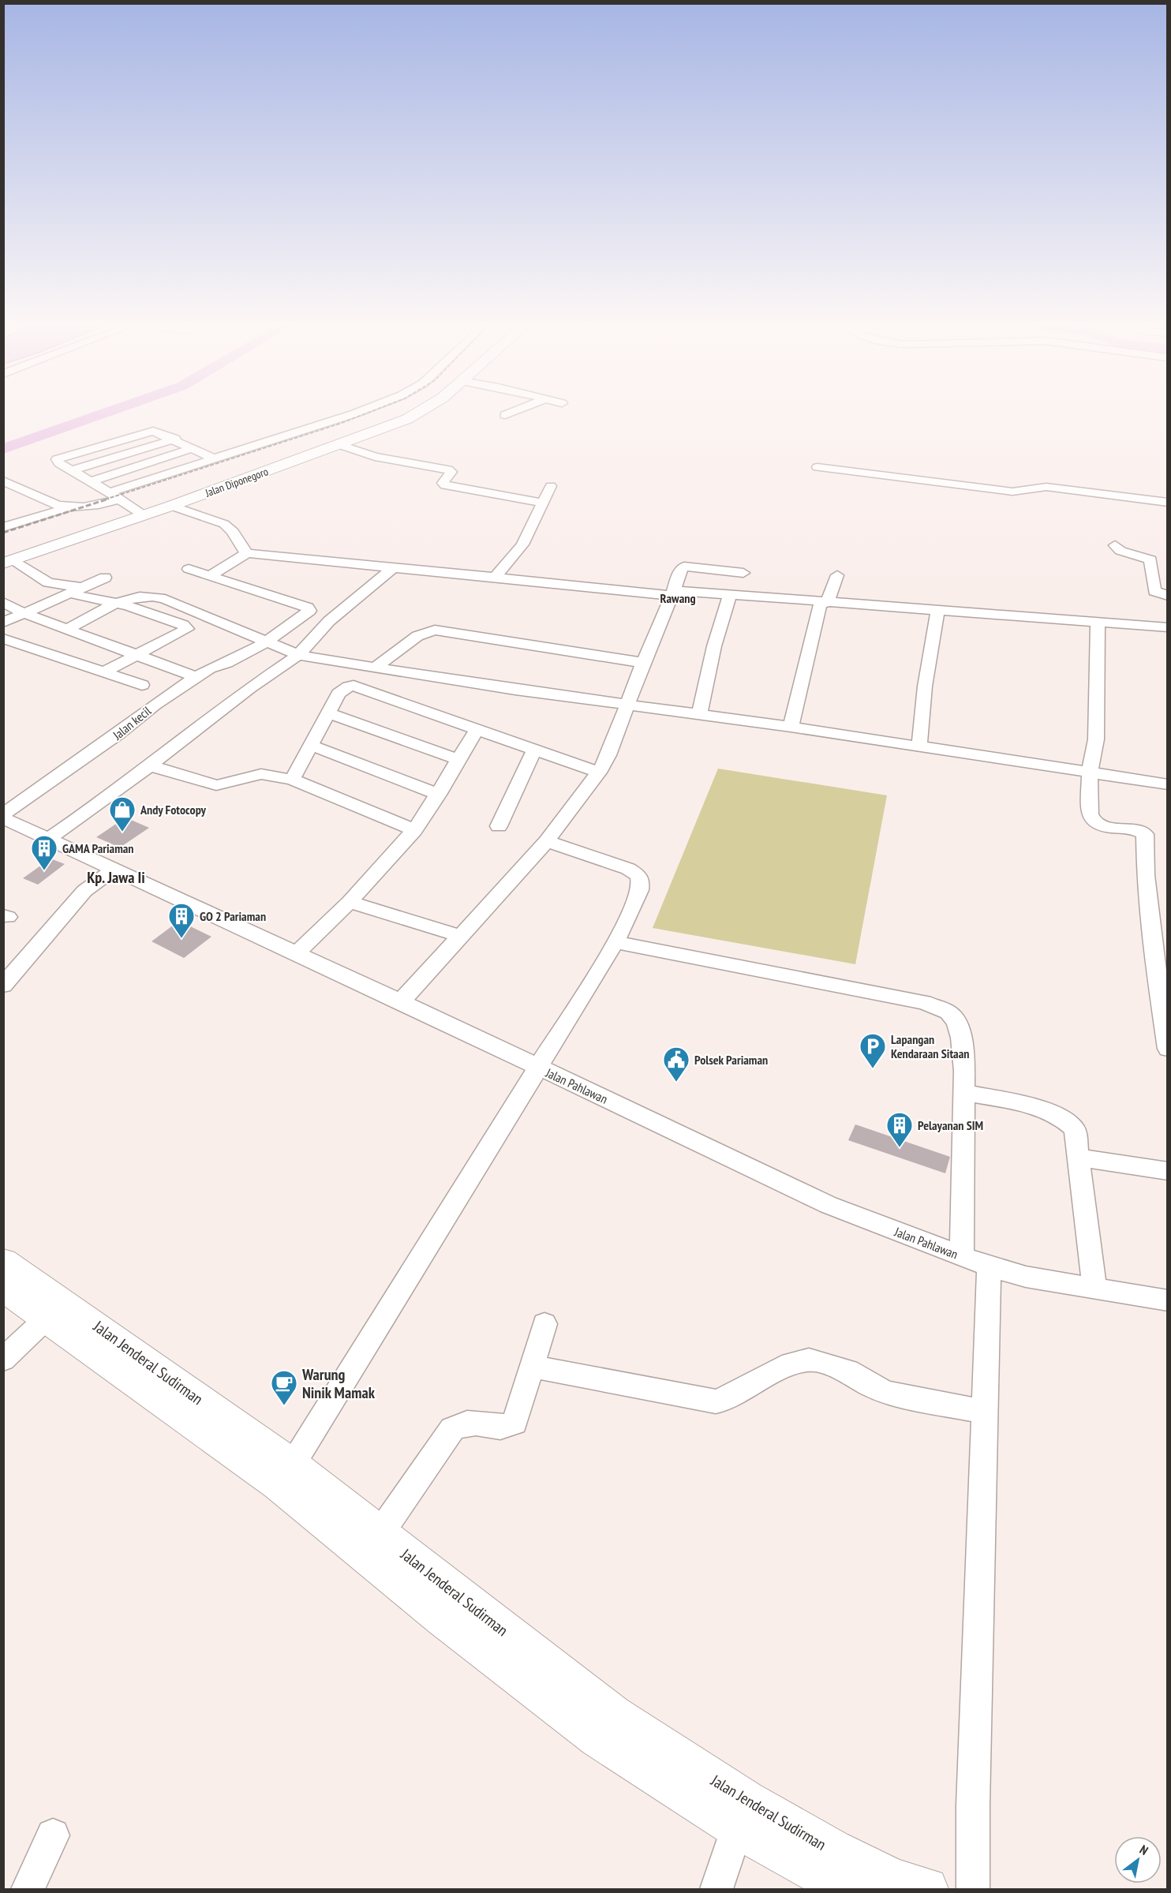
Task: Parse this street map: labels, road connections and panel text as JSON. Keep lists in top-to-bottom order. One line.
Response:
{"streets":{"main road":["Jalan Diponegoro","Jalan Jenderal Sudirman"],"street":["Jalan kecil","Jalan Pahlawan"]},"districts":["Rawang","Kp. Jawa Ii"],"places":{"shop":["Andy Fotocopy"],"building":["GAMA Pariaman","GO 2 Pariaman","Pelayanan SIM"],"parking":["Lapangan Kendaraan Sitaan"],"public building":["Polsek Pariaman"],"cafe":["Warung Ninik Mamak"]},"north":"top right"}
